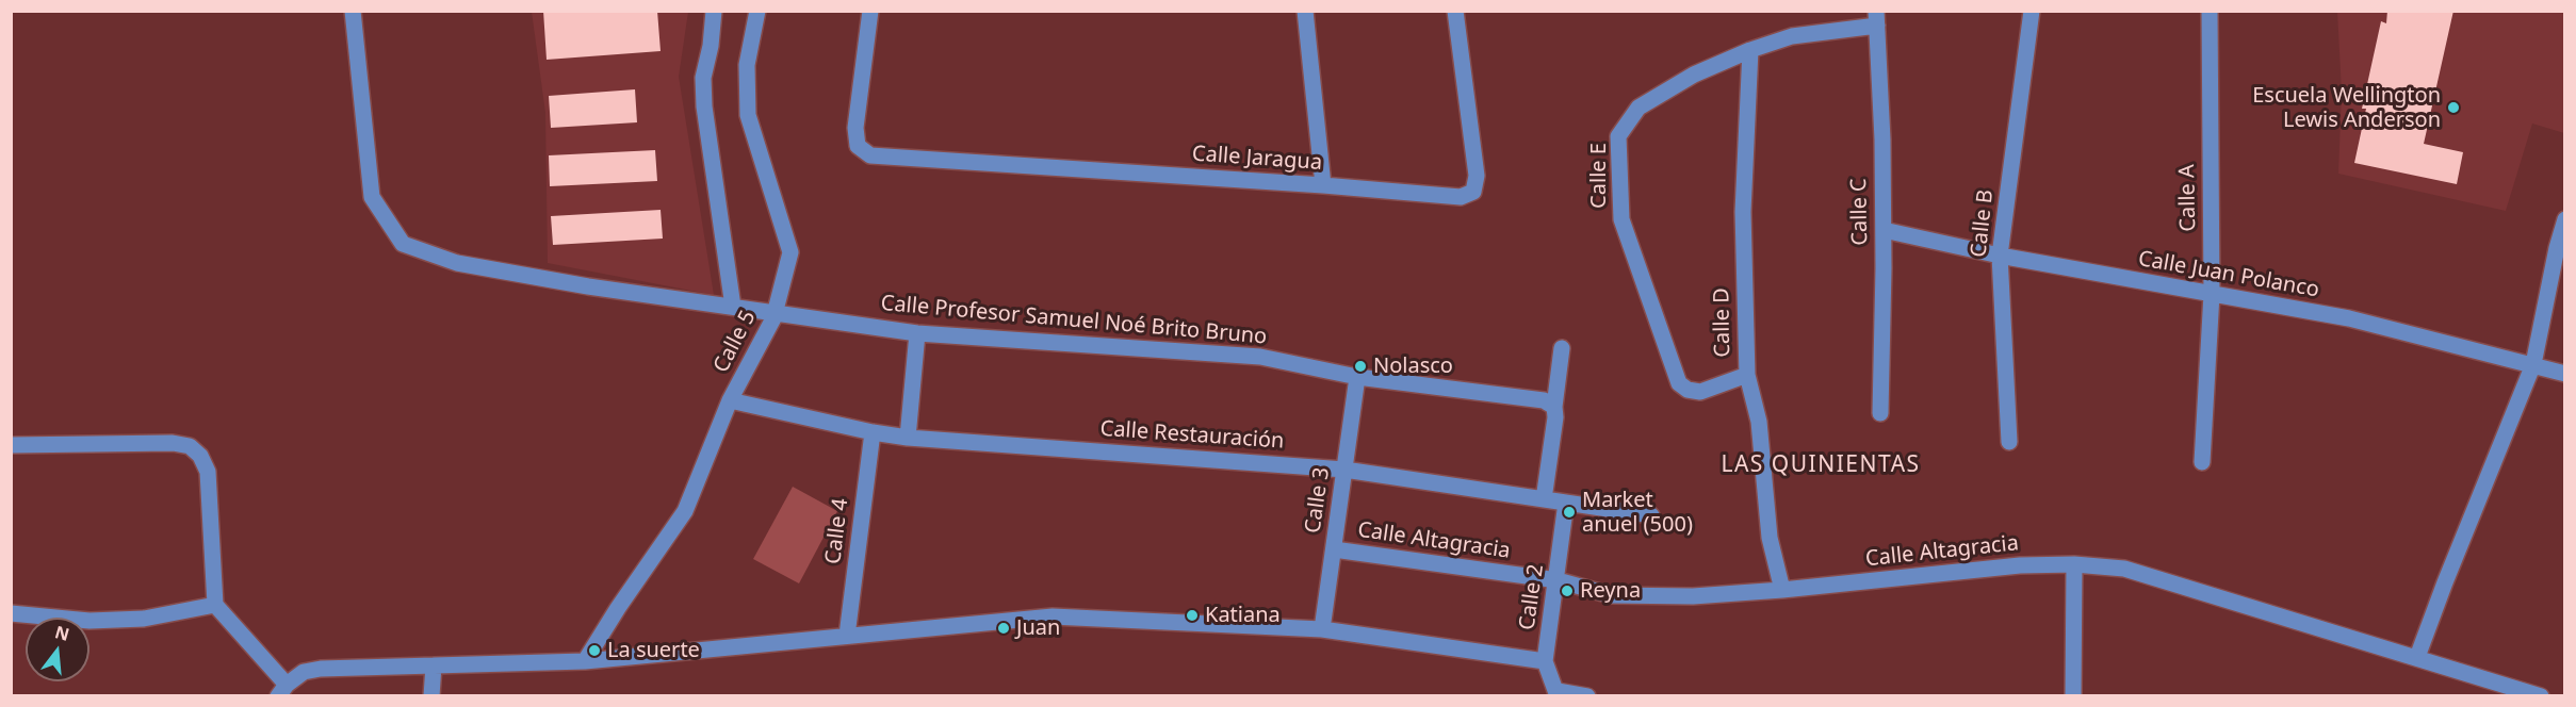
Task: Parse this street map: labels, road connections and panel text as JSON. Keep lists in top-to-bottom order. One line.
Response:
{"streets":{"street":["Calle Jaragua","Calle E","Calle A","Calle C","Calle B","Calle Juan Polanco","Calle Profesor Samuel Noé Brito Bruno","Calle D","Calle 5","Calle Restauración","Calle 3","Calle 4","Calle Altagracia","Calle 2"]},"crossings":[["Calle E","Calle C"],["Calle E","Calle D"],["Calle A","Calle Juan Polanco"],["Calle C","Calle Juan Polanco"],["Calle B","Calle Juan Polanco"],["Calle Profesor Samuel Noé Brito Bruno","Calle 5"],["Calle Profesor Samuel Noé Brito Bruno","Calle 3"],["Calle D","Calle Altagracia"],["Calle 5","Calle Restauración"],["Calle Restauración","Calle 3"],["Calle Restauración","Calle 4"],["Calle Restauración","Calle 2"],["Calle 3","Calle Altagracia"],["Calle Altagracia","Calle 2"]],"districts":["LAS QUINIENTAS"],"places":["Escuela Wellington Lewis Anderson","Nolasco","Market anuel (500)","Reyna","Katiana","Juan","La suerte"],"north":"top"}
